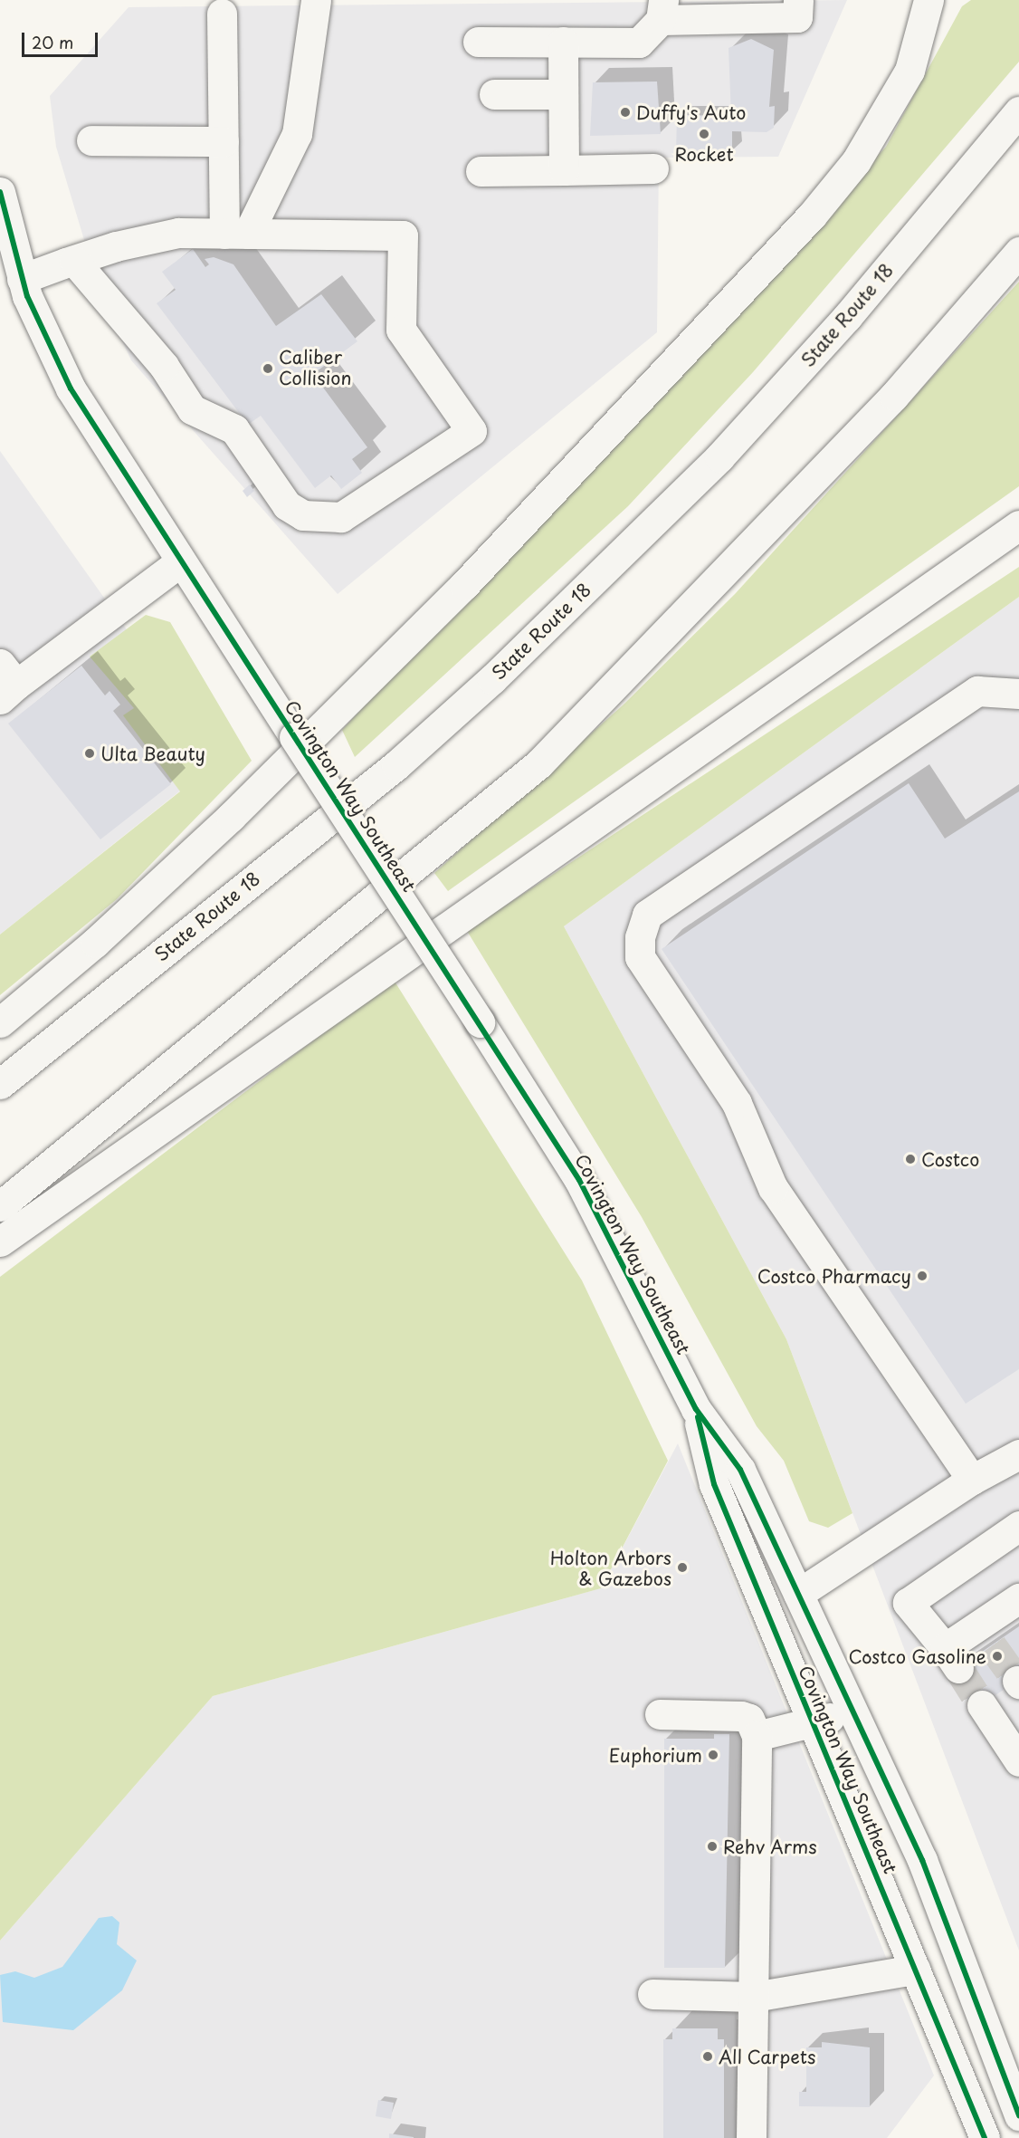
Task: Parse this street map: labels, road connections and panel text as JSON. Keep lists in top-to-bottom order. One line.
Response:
{"streets":{"main road":["State Route 18","Covington Way Southeast"]},"places":["Duffy's Auto","Rocket","Caliber Collision","Ulta Beauty","Costco","Costco Pharmacy","Holton Arbors & Gazebos","Costco Gasoline","Euphorium","Rehv Arms","All Carpets"],"scale_bar":"20 m"}
